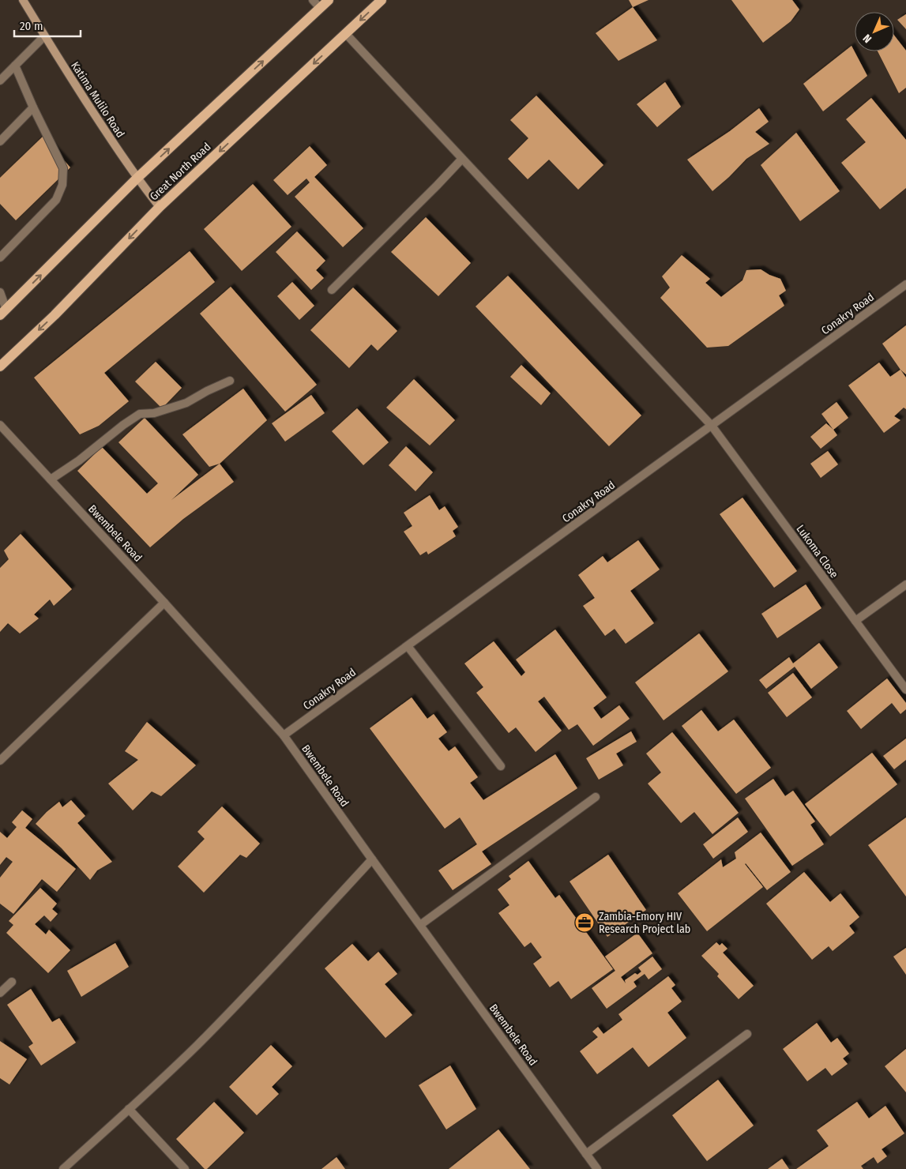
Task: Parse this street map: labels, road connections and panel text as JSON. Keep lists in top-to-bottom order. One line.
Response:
{"streets":{"main road":["Katima Mulilo Road","Great North Road"],"street":["Conakry Road","Bwembele Road","Lukoma Close"]},"crossings":[["Katima Mulilo Road","Great North Road"],["Great North Road","Lukoma Close"],["Conakry Road","Bwembele Road"],["Conakry Road","Lukoma Close"]],"places":{"office":["Zambia-Emory HIV Research Project lab"]},"scale_bar":"20 m","north":"bottom left"}
